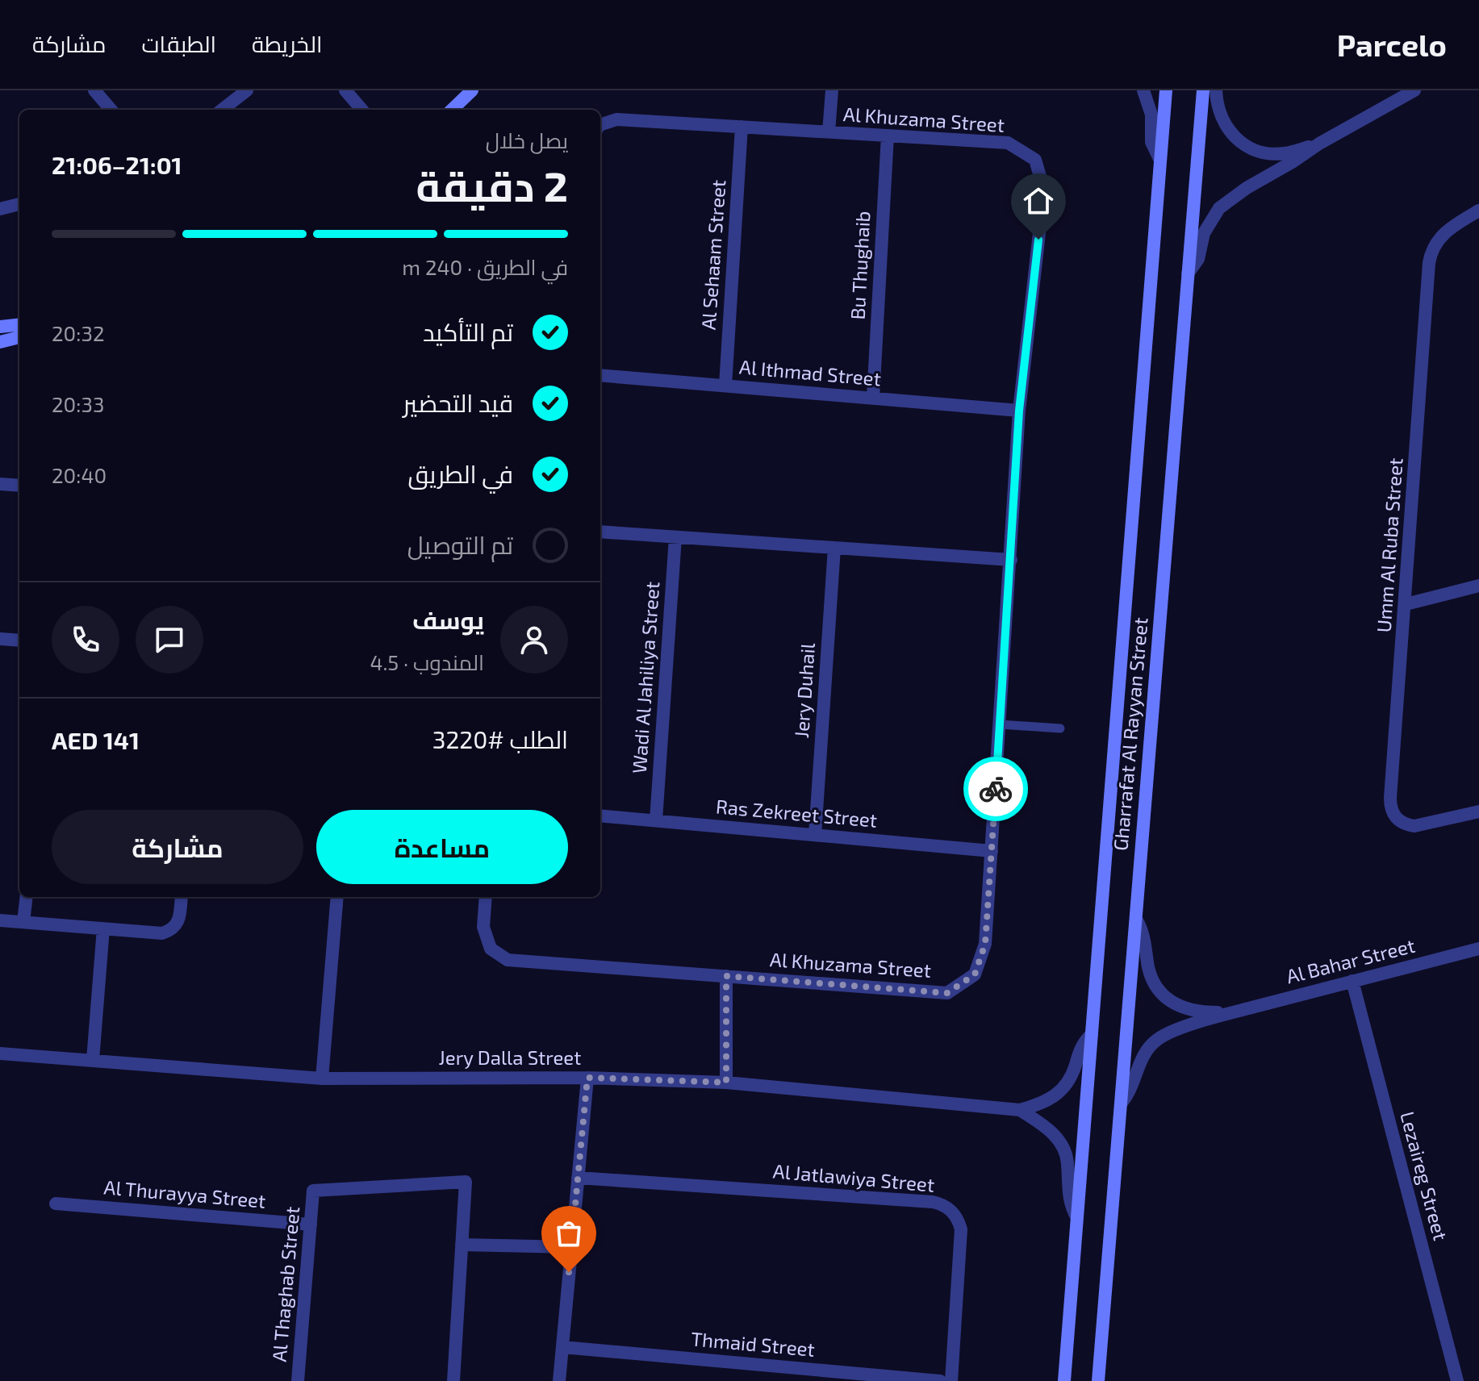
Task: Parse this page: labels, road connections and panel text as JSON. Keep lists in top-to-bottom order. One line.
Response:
{"streets":{"main road":["Gharrafat Al Rayyan Street"],"street":["Al Khuzama Street","Al Sehaam Street","Bu Thughaib","Al Ithmad Street","Umm Al Ruba Street","Wadi Al Jahiliya Street","Jery Duhail","Ras Zekreet Street","Al Bahar Street","Jery Dalla Street","Lezaireg Street","Al Jatlawiya Street","Al Thurayya Street","Al Thaghab Street","Thmaid Street"]},"crossings":[["Al Khuzama Street","Al Sehaam Street"],["Al Khuzama Street","Bu Thughaib"],["Al Khuzama Street","Al Ithmad Street"],["Al Khuzama Street","Ras Zekreet Street"],["Al Sehaam Street","Al Ithmad Street"],["Bu Thughaib","Al Ithmad Street"],["Wadi Al Jahiliya Street","Ras Zekreet Street"],["Jery Duhail","Ras Zekreet Street"],["Gharrafat Al Rayyan Street","Al Bahar Street"],["Gharrafat Al Rayyan Street","Jery Dalla Street"],["Al Bahar Street","Lezaireg Street"],["Al Thurayya Street","Al Thaghab Street"]],"page":{"header":"Parcelo","nav":["الخريطة","الطبقات","مشاركة"],"heading":["2 دقيقة","يصل خلال","21:01–21:06"],"panel":["يوسف","المندوب · 4.5","الطلب #3220","AED 141"],"bar":"في الطريق · 240 m","list":[["تم التأكيد","20:32"],["قيد التحضير","20:33"],["في الطريق","20:40"],"تم التوصيل"],"buttons":["مساعدة","مشاركة"]}}
